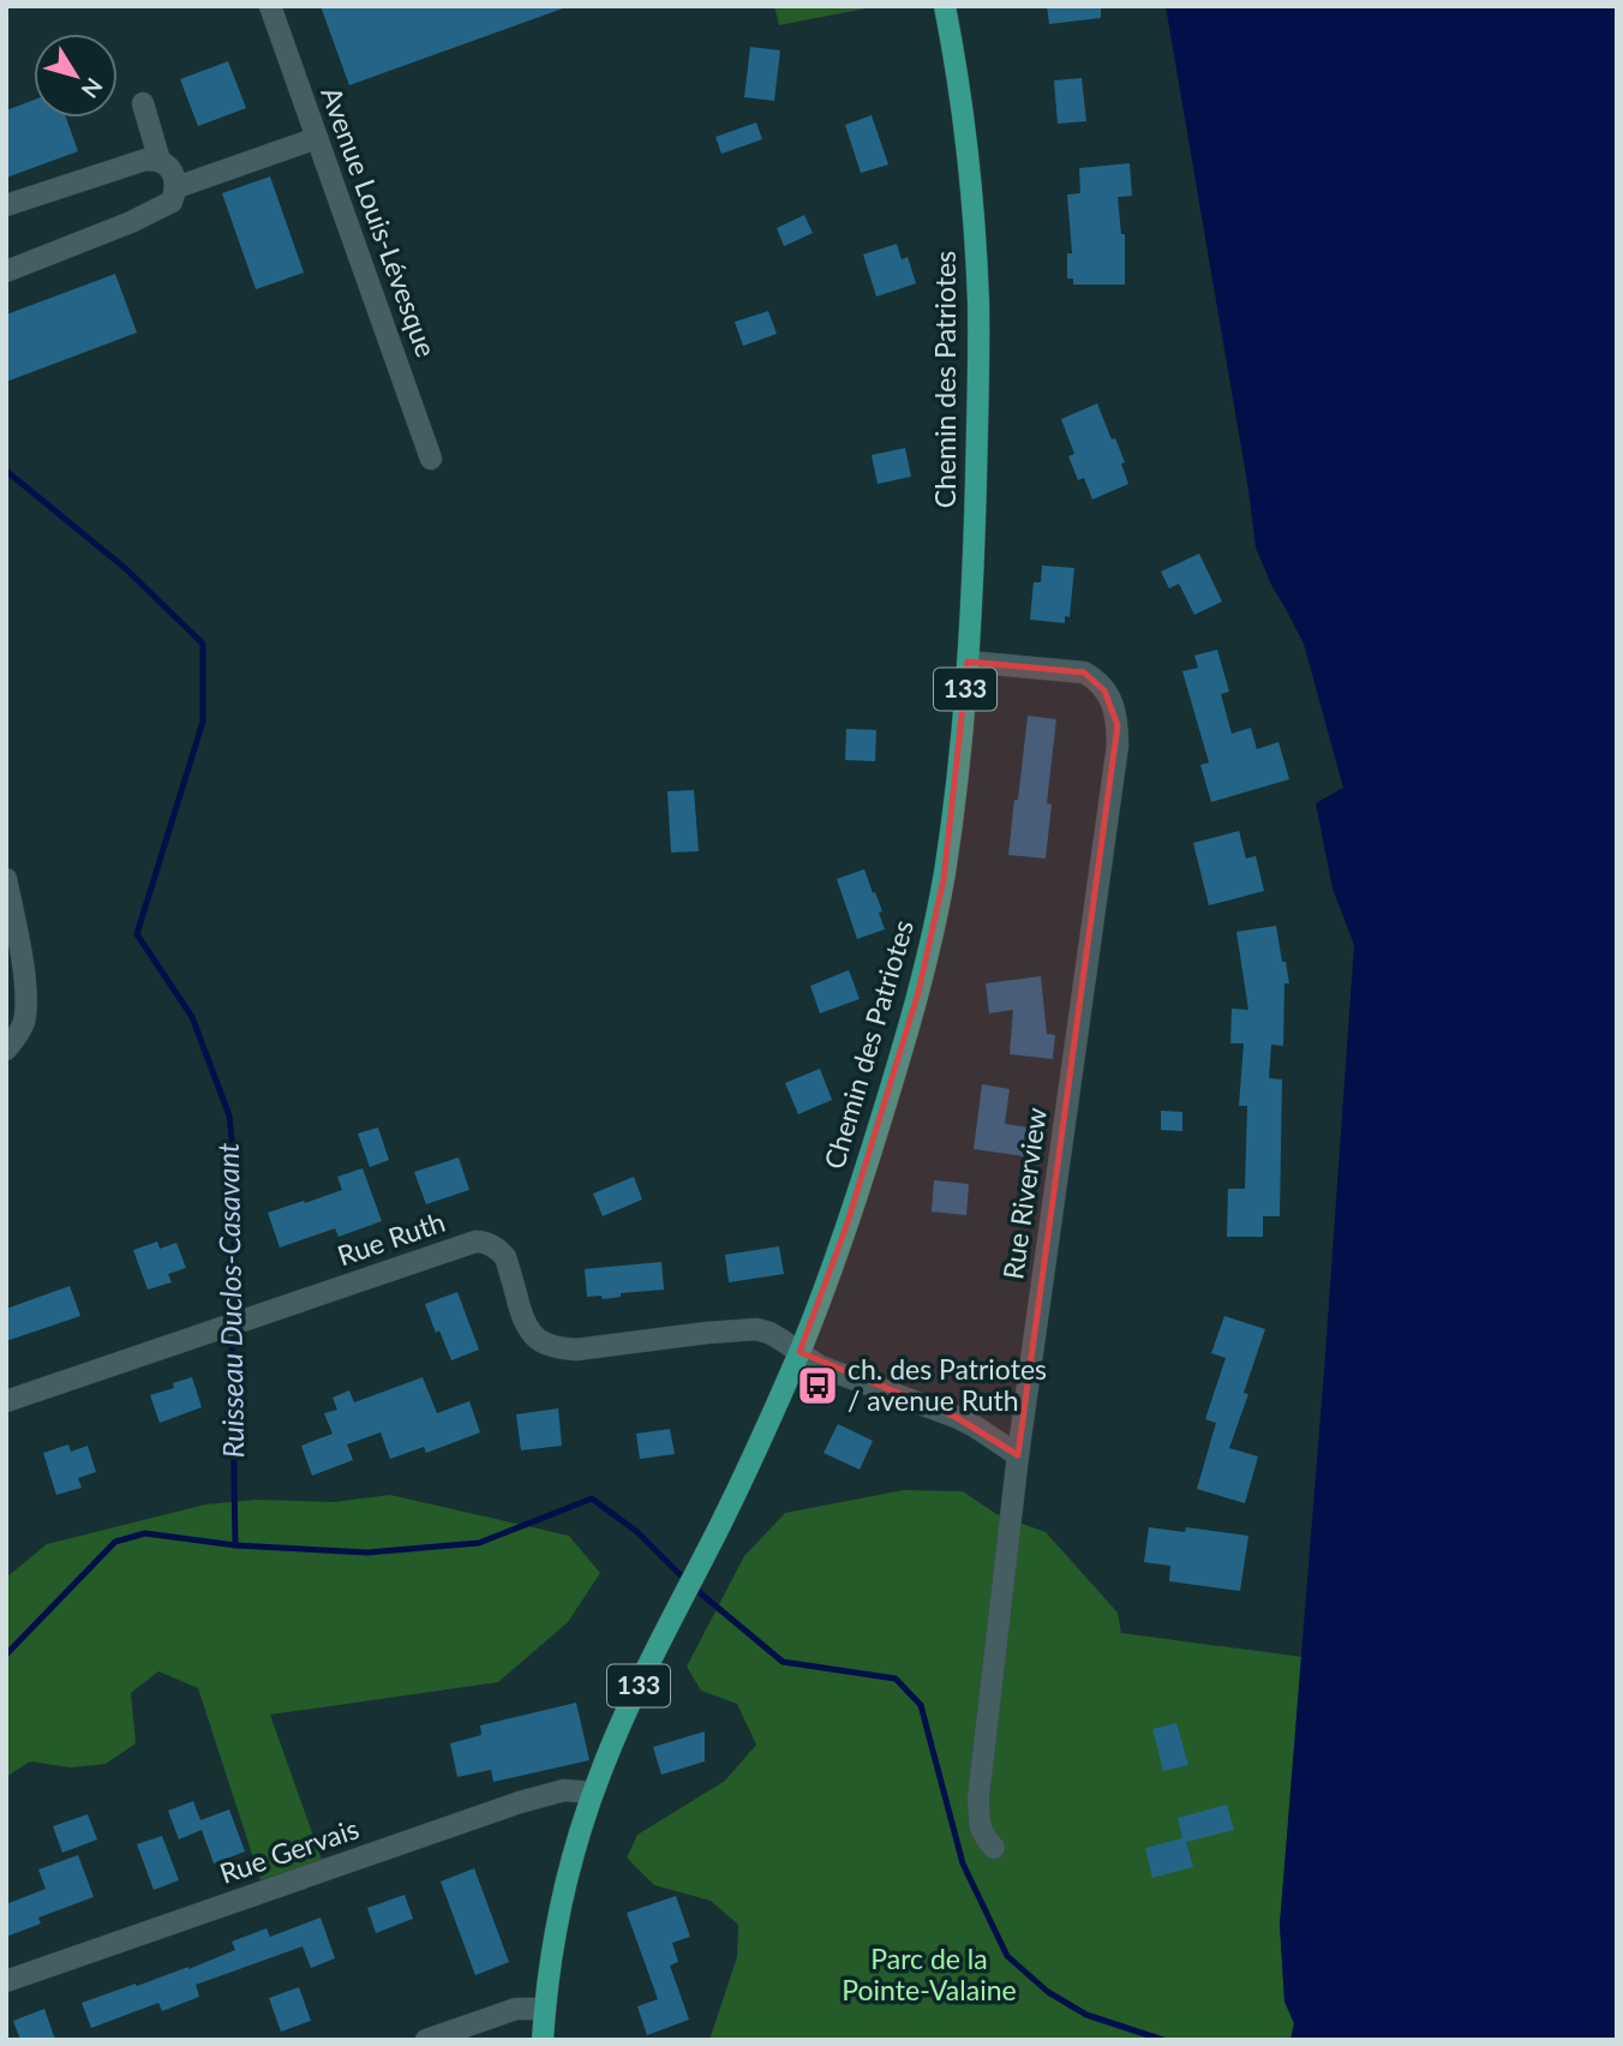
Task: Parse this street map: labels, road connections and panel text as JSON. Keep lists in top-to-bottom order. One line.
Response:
{"streets":{"main road":["Chemin des Patriotes","133"],"street":["Avenue Louis-Lévesque","Rue Riverview","Rue Ruth","Rue Gervais"]},"crossings":[["Chemin des Patriotes","Rue Riverview"],["Chemin des Patriotes","Rue Ruth"],["Chemin des Patriotes","Rue Gervais"],["Rue Riverview","Rue Ruth"]],"water":["Ruisseau Duclos-Casavant"],"parks":["Parc de la Pointe-Valaine"],"places":{"bus stop":["ch. des Patriotes / avenue Ruth"]},"north":"bottom right"}
